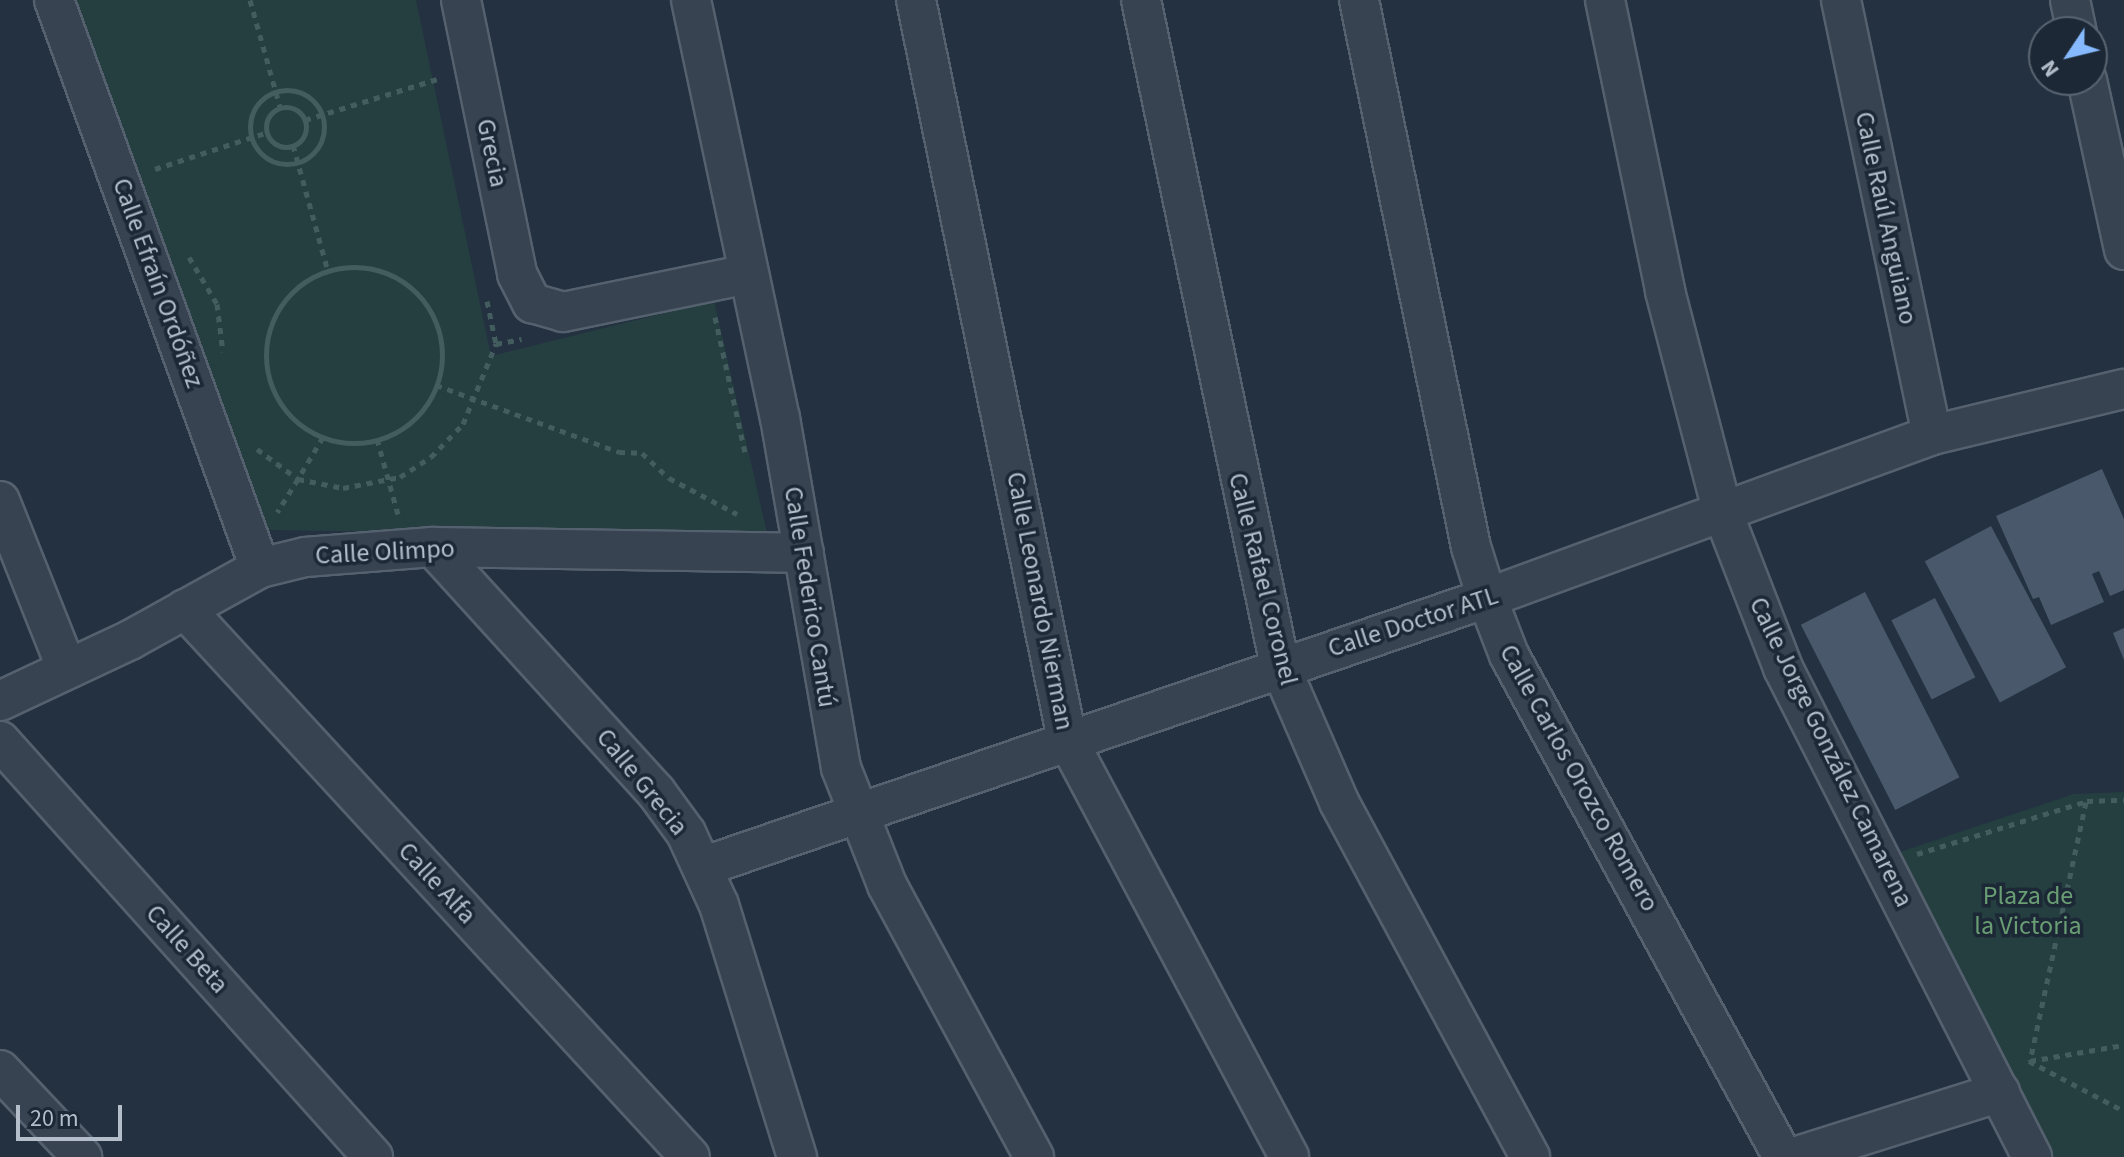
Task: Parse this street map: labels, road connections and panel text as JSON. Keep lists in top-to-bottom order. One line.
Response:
{"streets":{"street":["Grecia","Calle Raúl Anguiano","Calle Efraín Ordóñez","Calle Olimpo","Calle Rafael Coronel","Calle Federico Cantú","Calle Leonardo Nierman","Calle Doctor ATL","Calle Jorge González Camarena","Calle Carlos Orozco Romero","Calle Grecia","Calle Alfa","Calle Beta"]},"crossings":[["Grecia","Calle Federico Cantú"],["Calle Raúl Anguiano","Calle Doctor ATL"],["Calle Efraín Ordóñez","Calle Olimpo"],["Calle Olimpo","Calle Federico Cantú"],["Calle Olimpo","Calle Grecia"],["Calle Olimpo","Calle Alfa"],["Calle Rafael Coronel","Calle Doctor ATL"],["Calle Federico Cantú","Calle Doctor ATL"],["Calle Leonardo Nierman","Calle Doctor ATL"],["Calle Doctor ATL","Calle Jorge González Camarena"],["Calle Doctor ATL","Calle Carlos Orozco Romero"],["Calle Doctor ATL","Calle Grecia"]],"parks":["Plaza de la Victoria"],"scale_bar":"20 m","north":"bottom left"}
